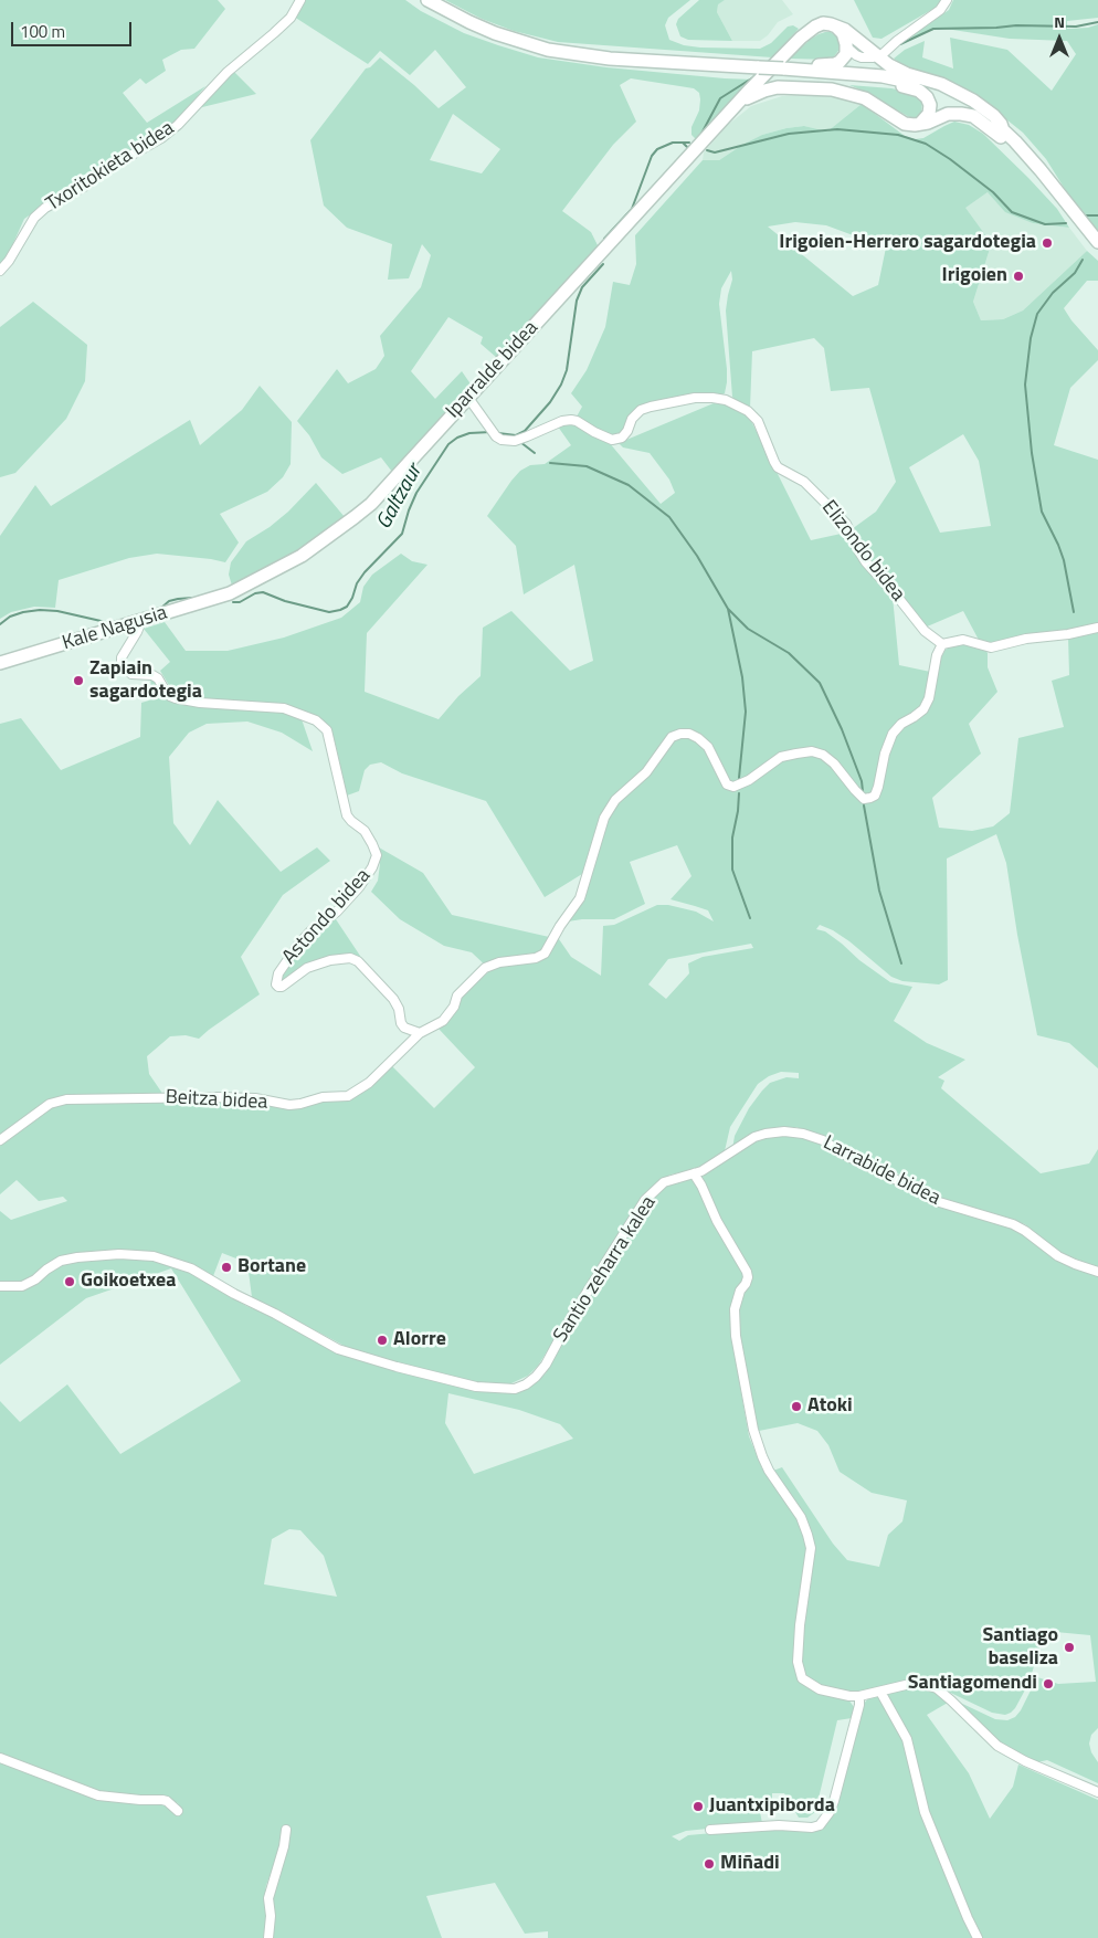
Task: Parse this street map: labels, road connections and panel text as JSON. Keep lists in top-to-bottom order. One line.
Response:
{"streets":{"street":["Txoritokieta bidea","Iparralde bidea","Elizondo bidea","Kale Nagusia","Astondo bidea","Beitza bidea","Larrabide bidea","Santio zeharra kalea"]},"crossings":[["Iparralde bidea","Elizondo bidea"],["Iparralde bidea","Kale Nagusia"],["Kale Nagusia","Astondo bidea"],["Astondo bidea","Beitza bidea"],["Larrabide bidea","Santio zeharra kalea"]],"water":["Galtzaur"],"places":["Irigoien-Herrero sagardotegia","Irigoien","Zapiain sagardotegia","Bortane","Goikoetxea","Alorre","Atoki","Santiago baseliza","Santiagomendi","Juantxipiborda","Miñadi"],"scale_bar":"100 m","north":"top"}
